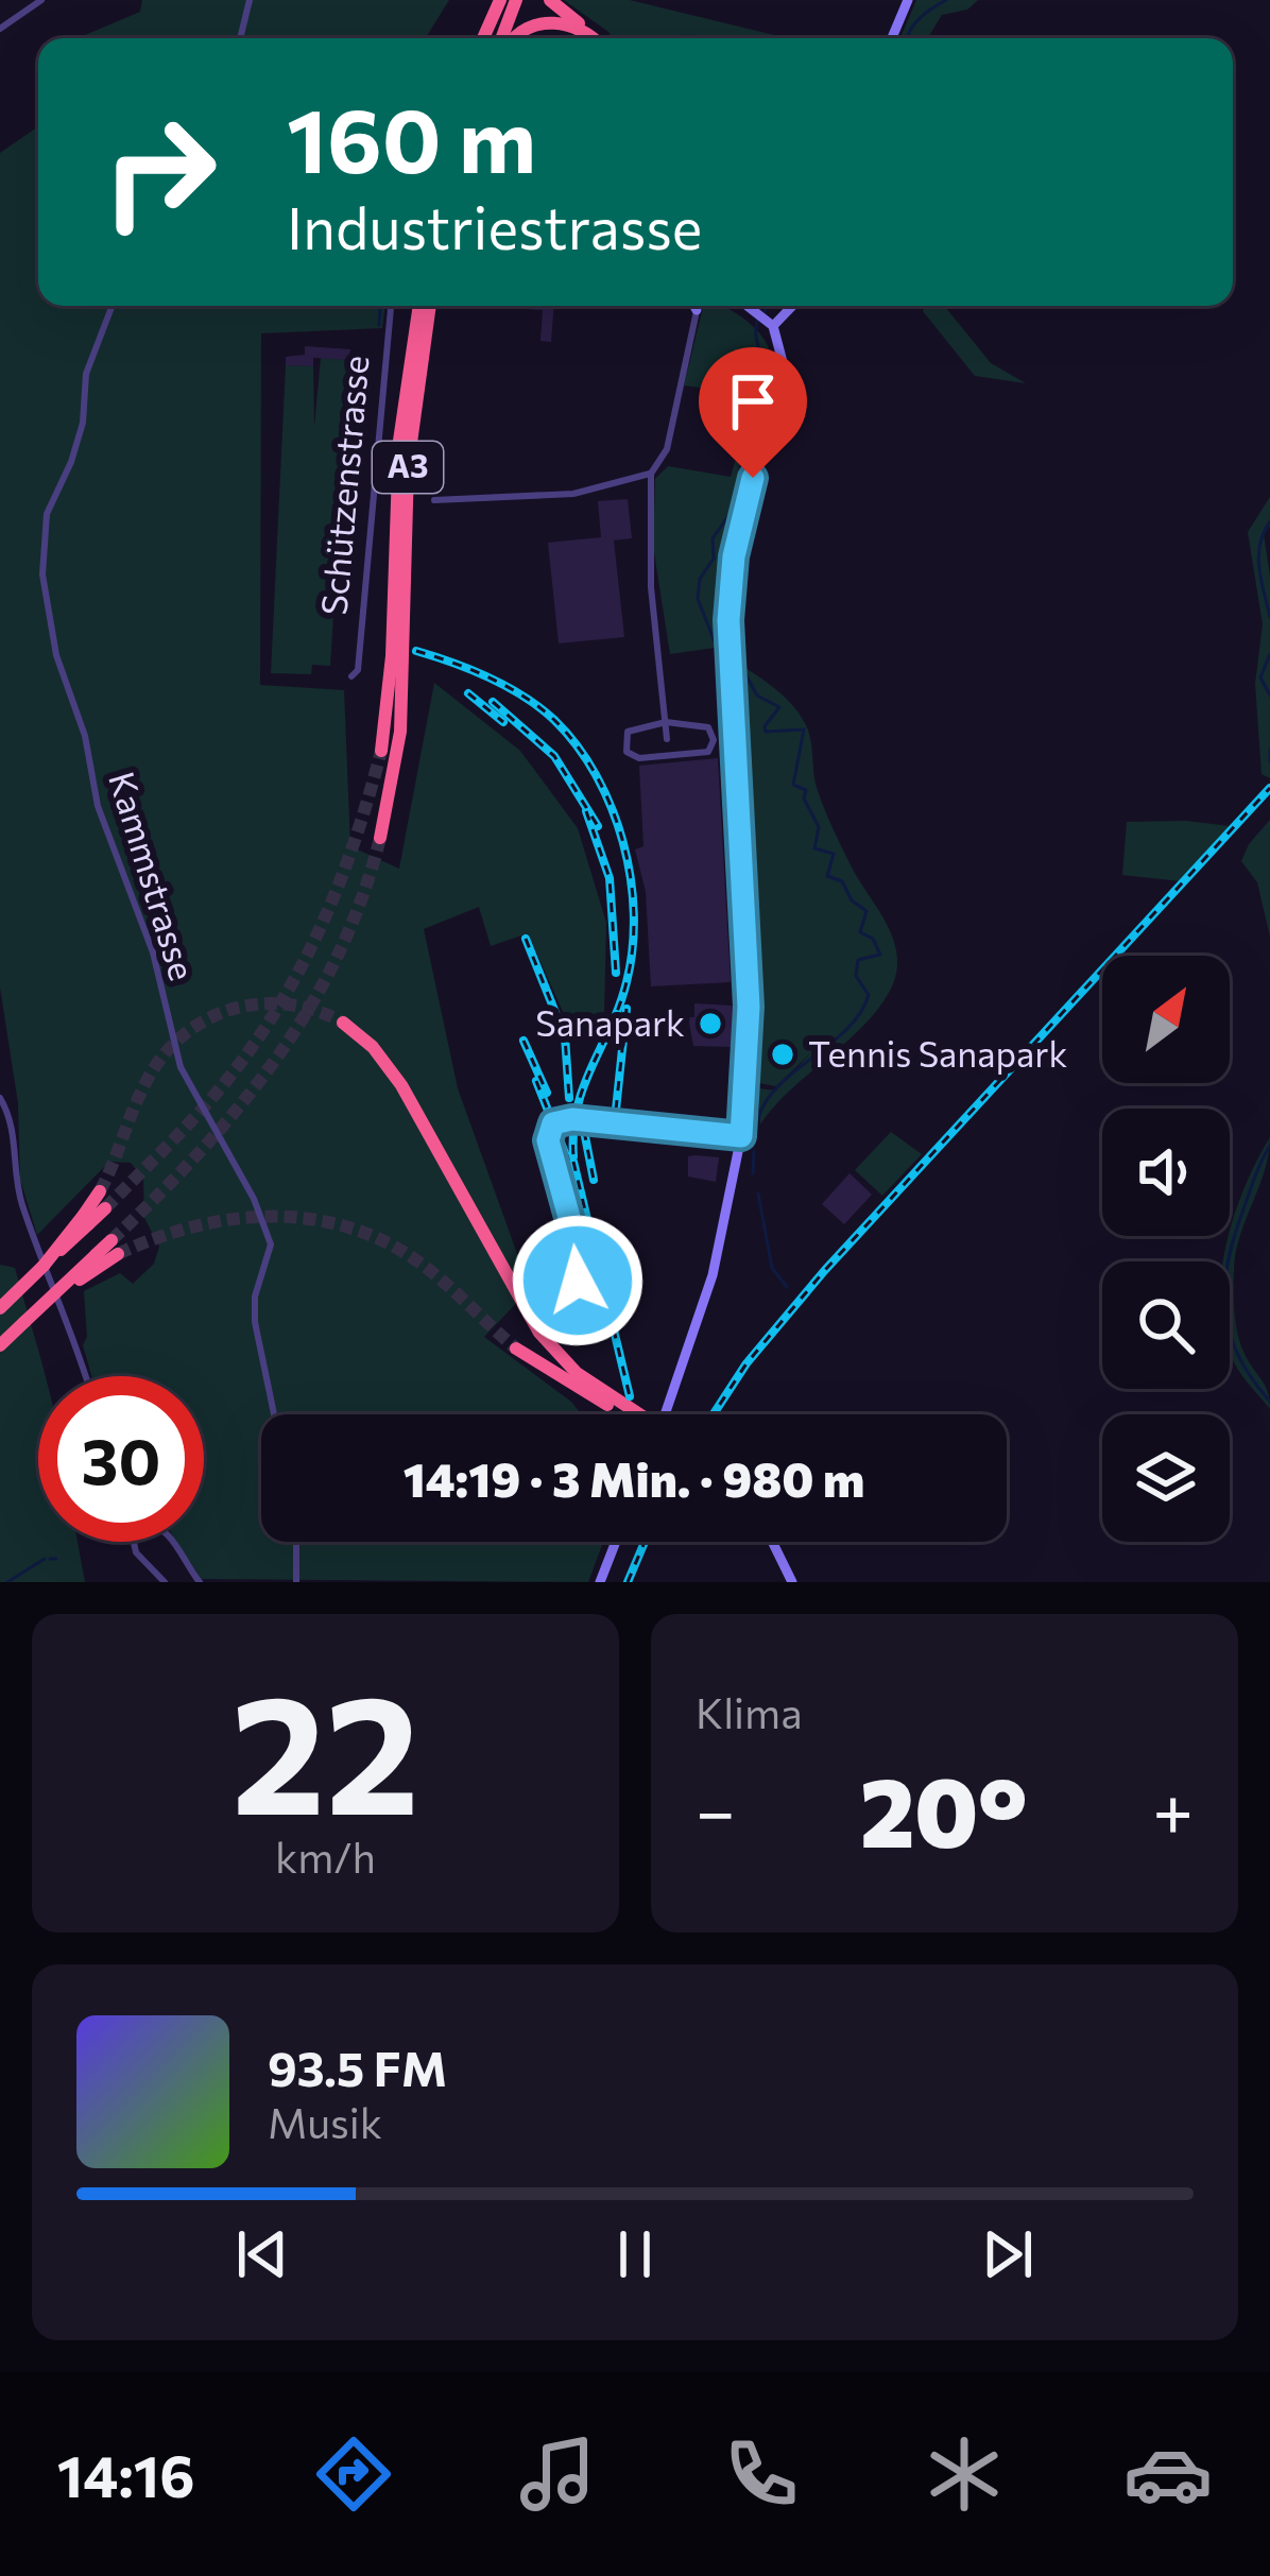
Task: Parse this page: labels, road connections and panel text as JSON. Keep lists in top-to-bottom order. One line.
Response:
{"streets":{"highway":["A3"],"street":["Schützenstrasse","Kammstrasse"]},"places":["Sanapark","Tennis Sanapark"],"north":"top right","page":{"turn":["160 m","Industriestrasse"],"limit":"30","trip":"14:19 · 3 Min. · 980 m","tile":[["22","km/h"],"Klima"],"heat":["−","20°","+"],"song":["93.5 FM","Musik"],"tabs":"14:16"}}
